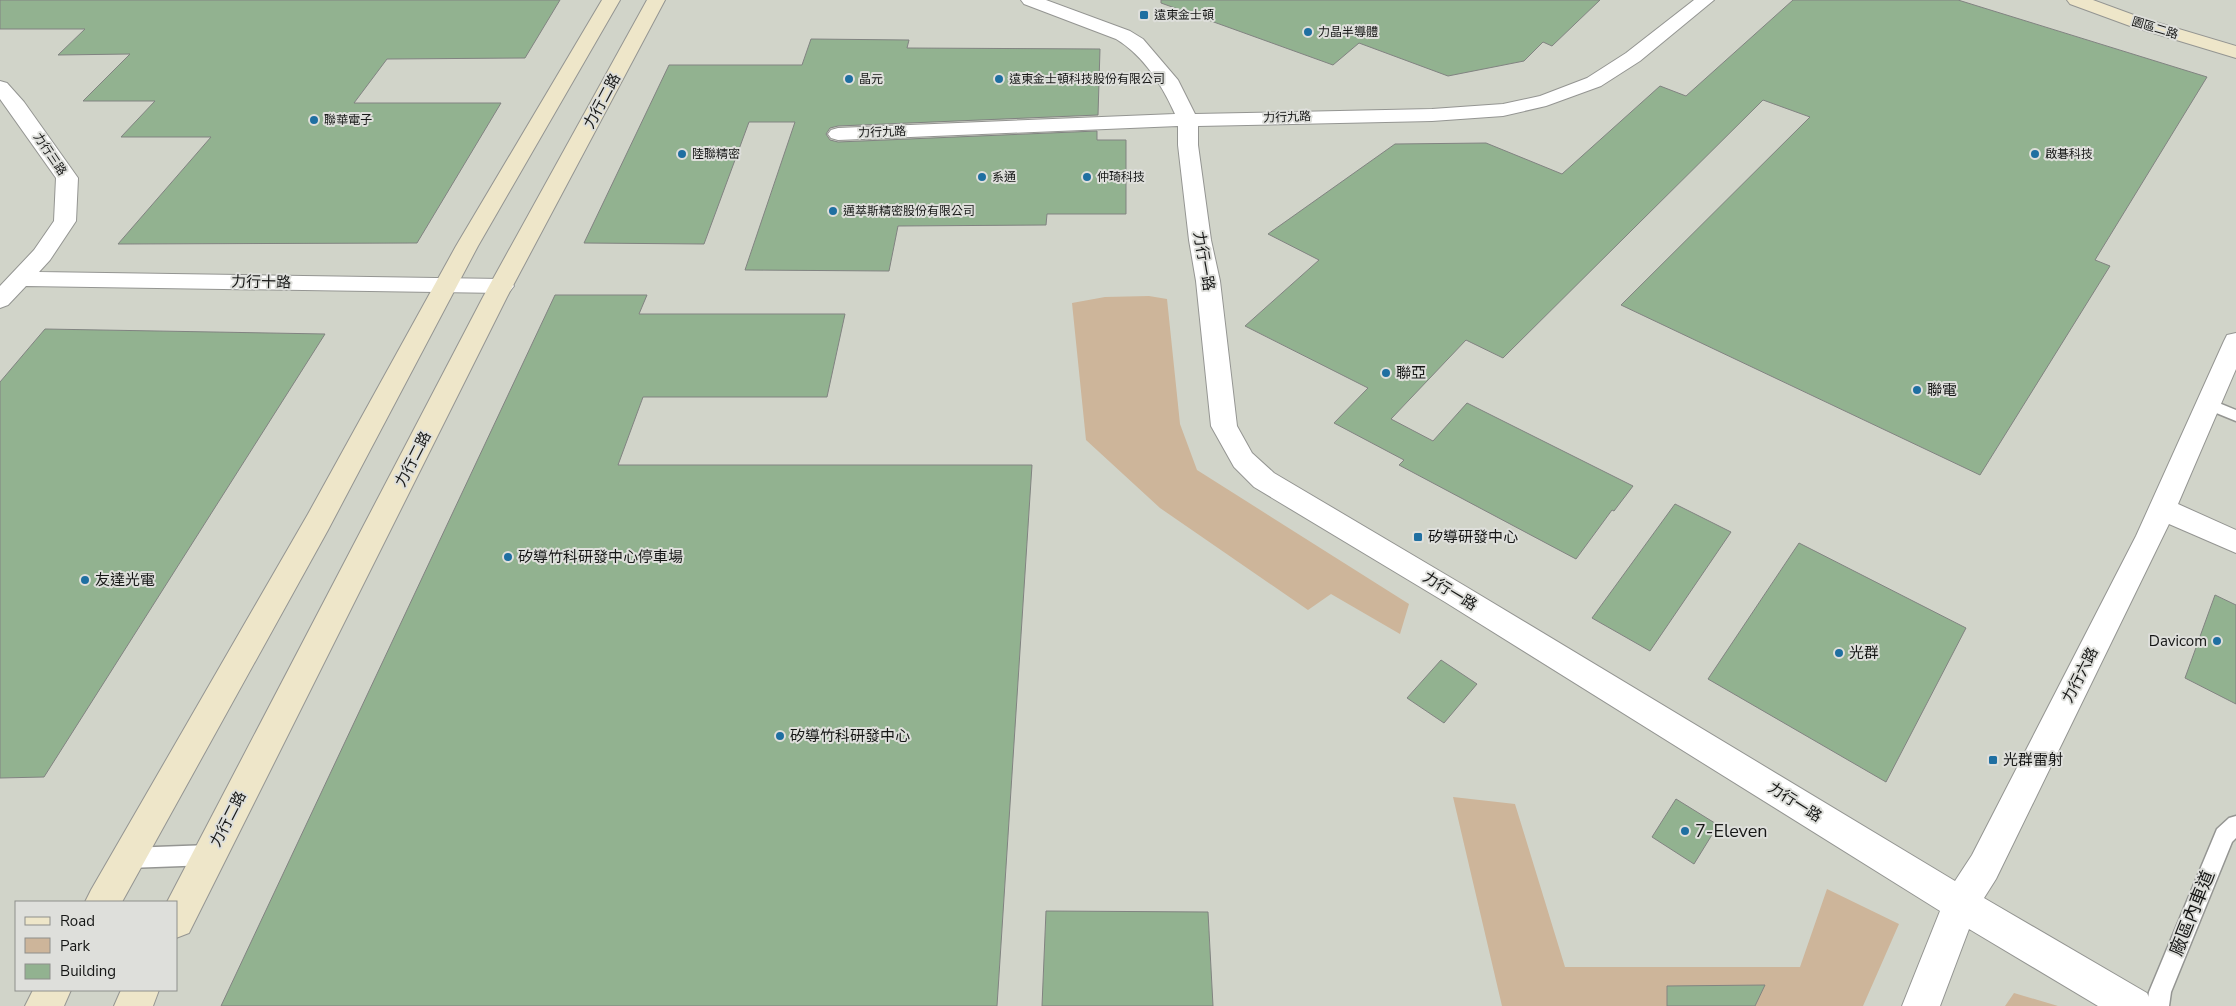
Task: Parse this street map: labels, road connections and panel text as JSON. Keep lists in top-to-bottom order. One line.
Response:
{"streets":{"street":["園區二路","力行二路","力行九路","力行三路","力行一路","力行十路","力行六路"],"lane":["廠區內車道"]},"crossings":[["力行二路","力行十路"],["力行九路","力行一路"],["力行三路","力行十路"],["力行一路","力行六路"]],"places":{"transit":["遠東金士頓","矽導研發中心","光群雷射"],"other":["力晶半導體","晶元","遠東金士頓科技股份有限公司","聯華電子","陸聯精密","啟碁科技","系通","仲琦科技","邁萃斯精密股份有限公司","聯亞","聯電","矽導竹科研發中心停車場","友達光電","Davicom","光群","矽導竹科研發中心","7-Eleven"]},"legend":["Road","Park","Building"]}
